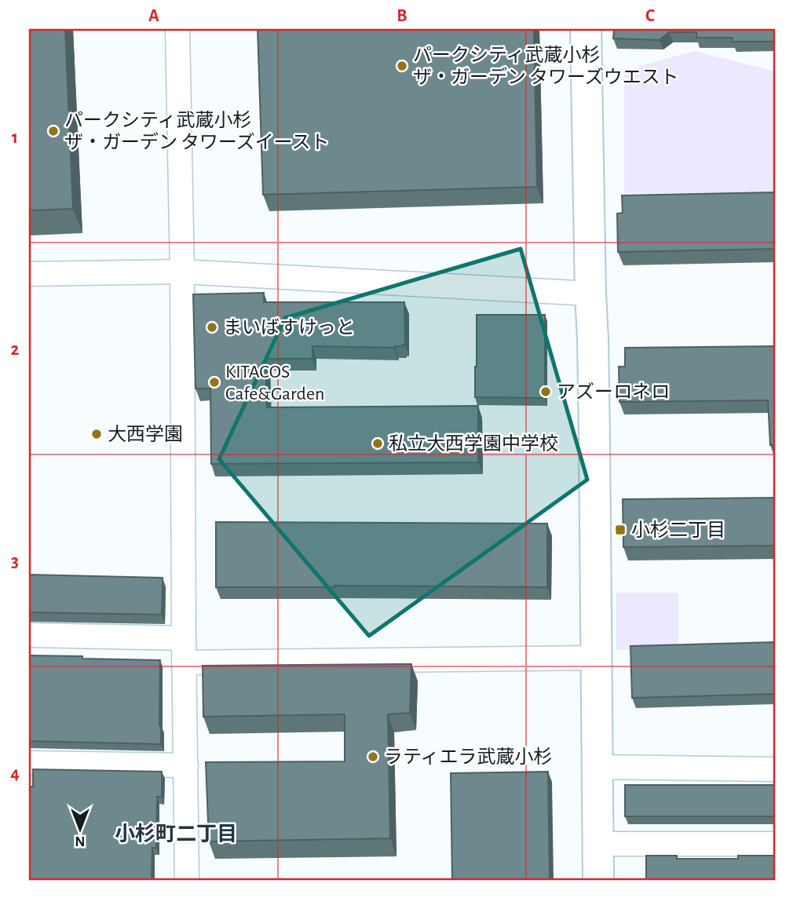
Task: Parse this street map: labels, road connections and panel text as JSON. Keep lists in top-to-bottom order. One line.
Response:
{"districts":["小杉町二丁目"],"places":{"other":["パークシティ武蔵小杉 ザ・ガーデン タワーズウエスト","パークシティ武蔵小杉 ザ・ガーデン タワーズイースト","まいばすけっと","KITACOS Cafe&Garden","アズーロネロ","大西学園","私立大西学園中学校","ラティエラ武蔵小杉"],"transit":["小杉二丁目"]},"north":"bottom","grid":{"columns":["A","B","C"],"rows":["1","2","3","4"]}}
